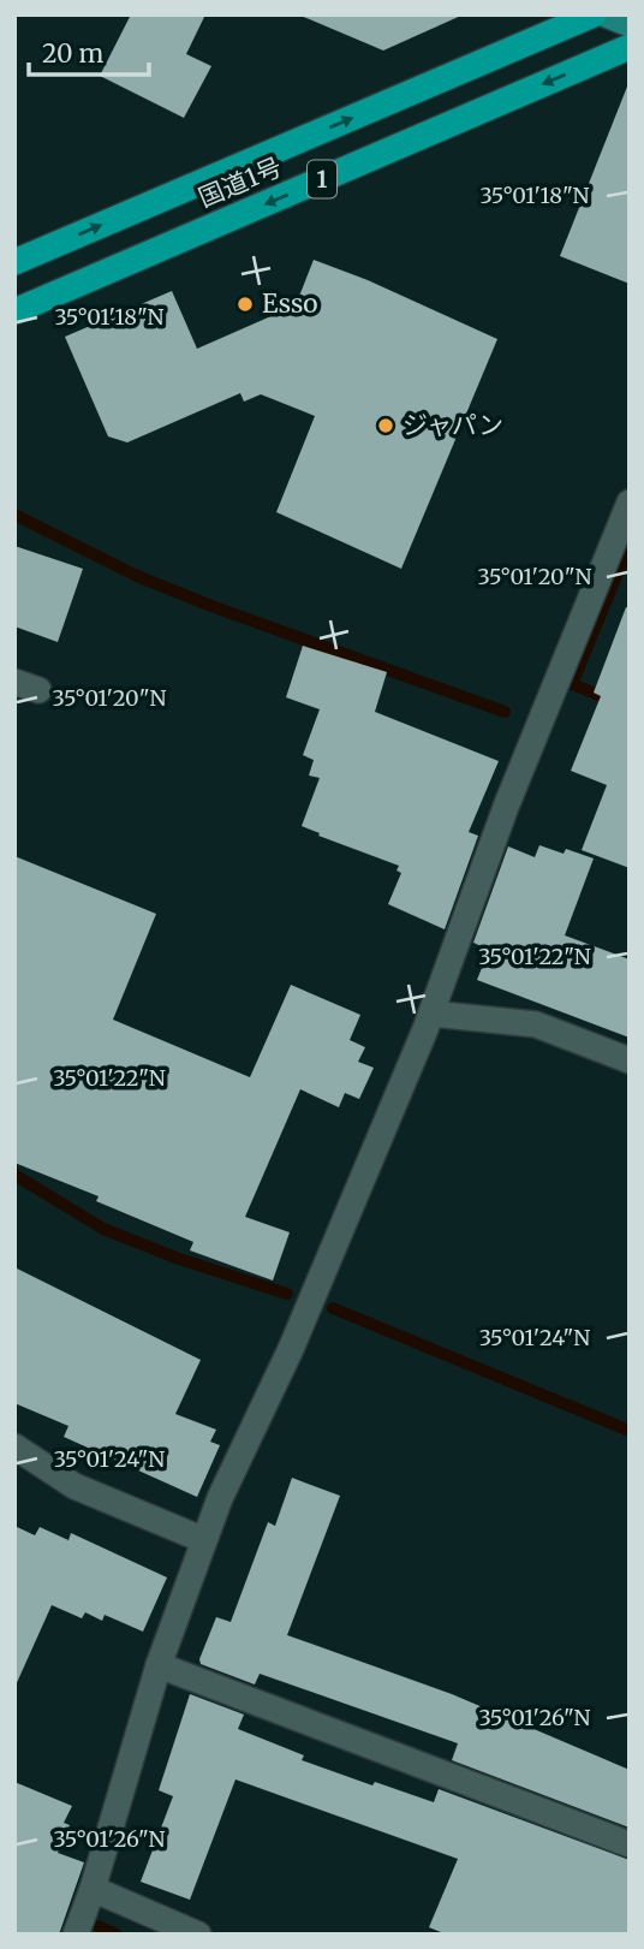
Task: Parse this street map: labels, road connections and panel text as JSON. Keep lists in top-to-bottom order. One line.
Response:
{"streets":{"highway":["1","国道1号"]},"places":["Esso","ジャパン"],"scale_bar":"20 m","coordinates":["35°01'18\"N","35°01'20\"N","35°01'22\"N","35°01'24\"N","35°01'26\"N"]}
